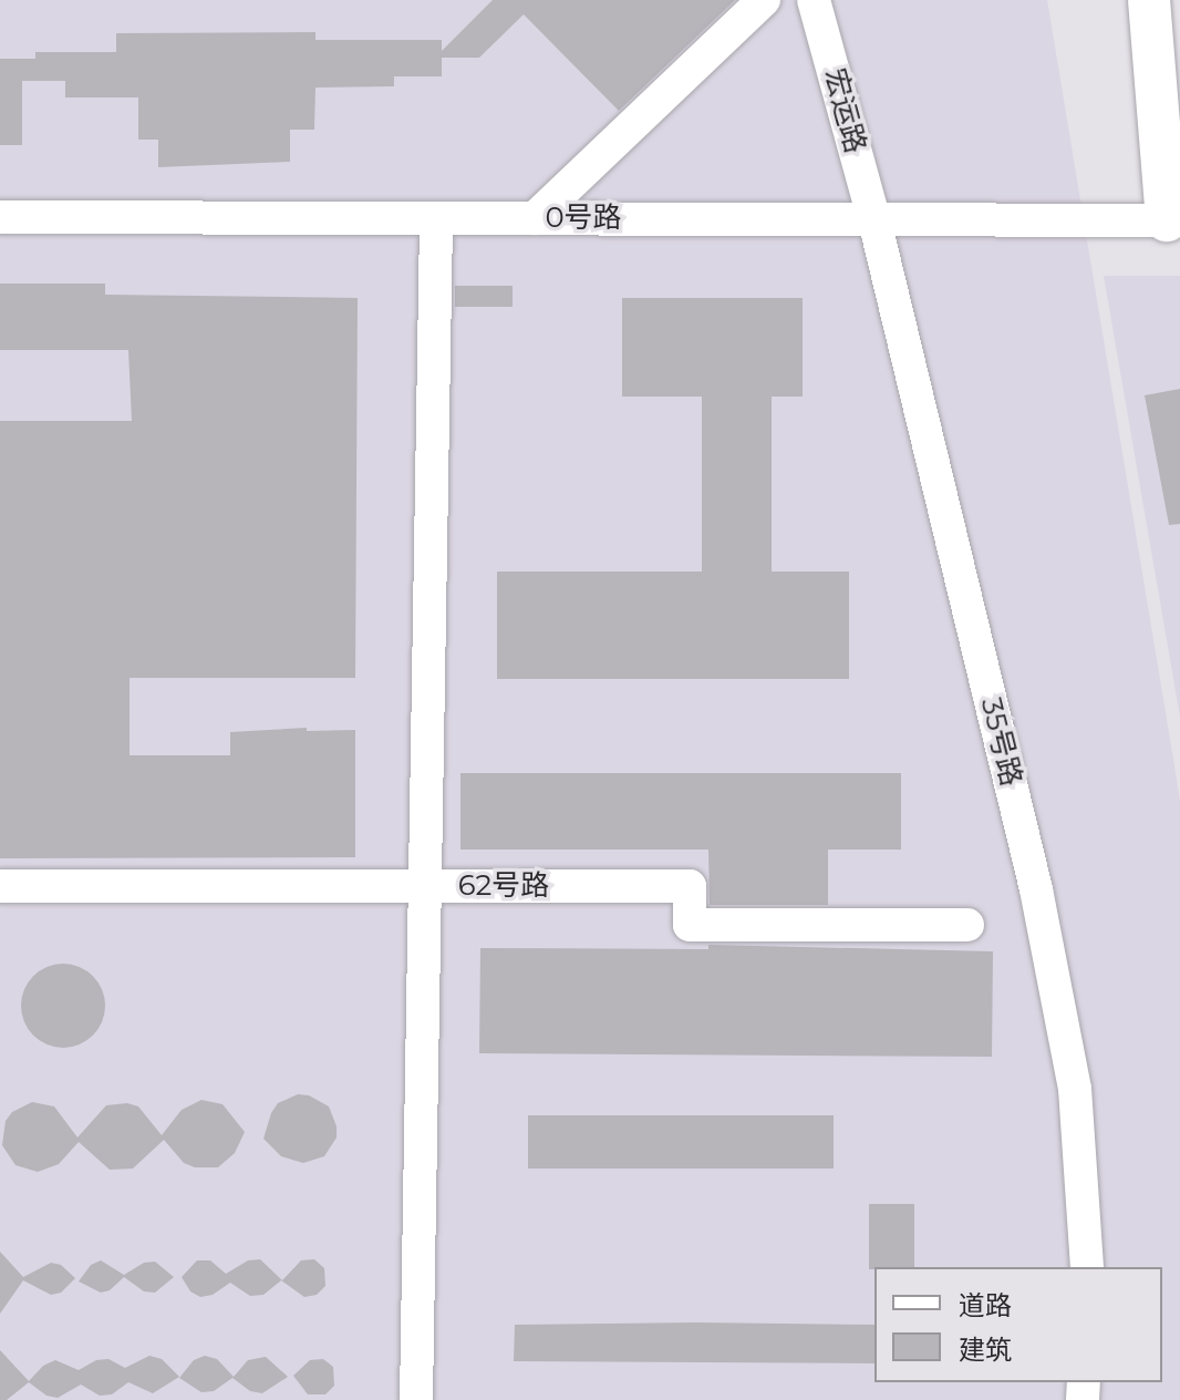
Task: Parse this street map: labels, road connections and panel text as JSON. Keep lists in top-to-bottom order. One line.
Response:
{"streets":{"street":["宏运路","0号路","35号路","62号路"]},"crossings":[["宏运路","0号路"],["宏运路","35号路"],["0号路","35号路"]],"legend":["道路","建筑"]}
